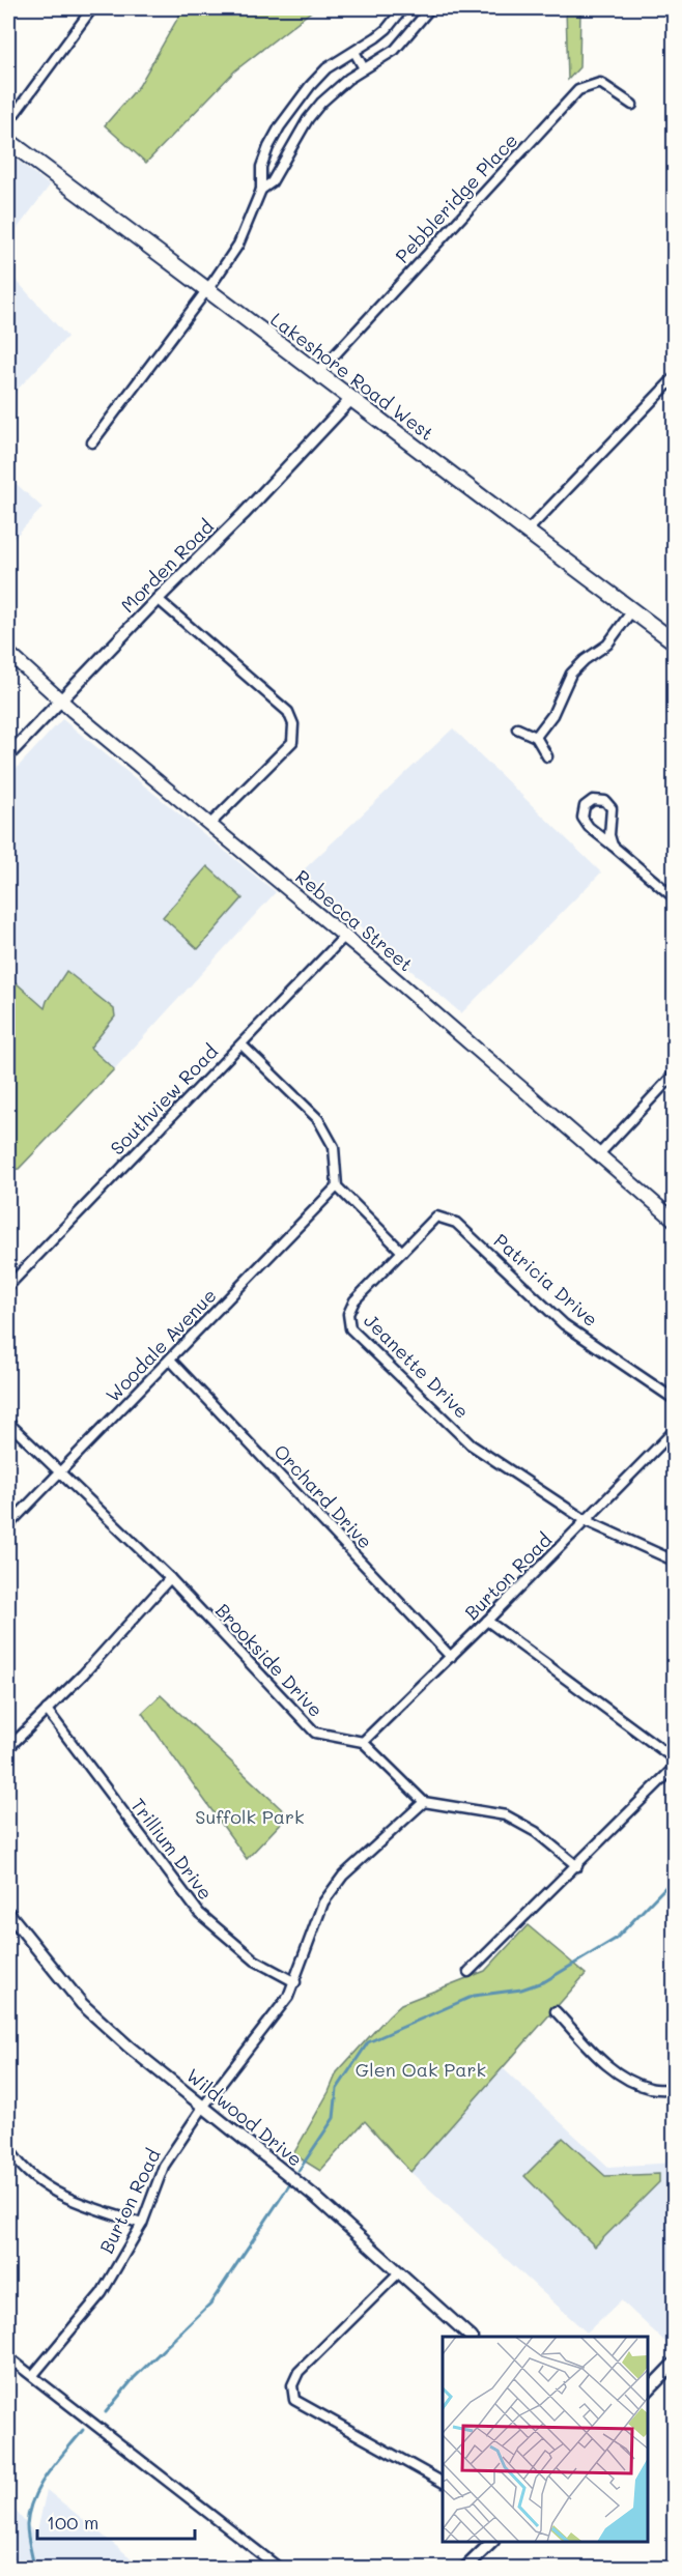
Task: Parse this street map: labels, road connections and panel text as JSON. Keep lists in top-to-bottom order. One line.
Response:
{"streets":{"main road":["Lakeshore Road West","Rebecca Street"],"street":["Pebbleridge Place","Morden Road","Southview Road","Patricia Drive","Woodale Avenue","Jeanette Drive","Orchard Drive","Burton Road","Brookside Drive","Trillium Drive","Wildwood Drive"]},"crossings":[["Pebbleridge Place","Lakeshore Road West"],["Lakeshore Road West","Morden Road"],["Morden Road","Rebecca Street"],["Rebecca Street","Southview Road"],["Patricia Drive","Jeanette Drive"],["Woodale Avenue","Orchard Drive"],["Woodale Avenue","Brookside Drive"],["Jeanette Drive","Burton Road"],["Orchard Drive","Burton Road"],["Burton Road","Brookside Drive"],["Burton Road","Trillium Drive"],["Burton Road","Wildwood Drive"]],"parks":["Suffolk Park","Glen Oak Park"],"scale_bar":"100 m"}
